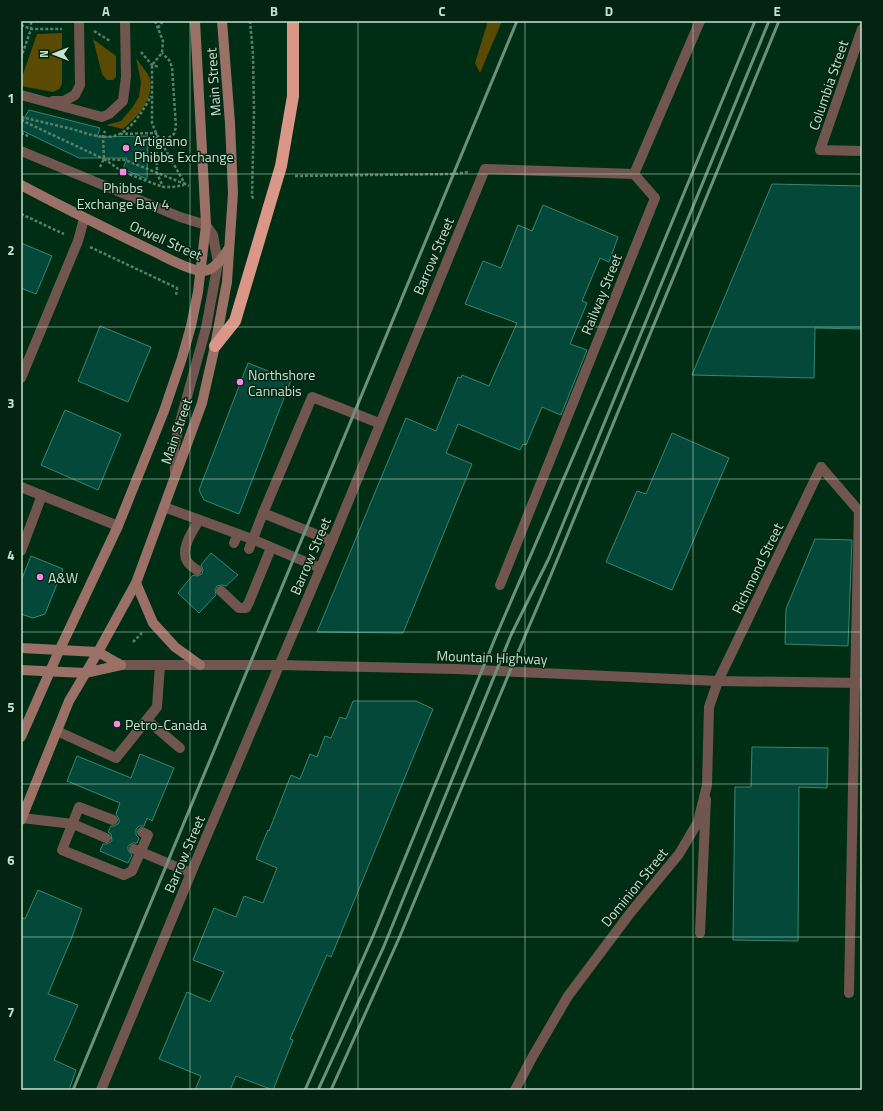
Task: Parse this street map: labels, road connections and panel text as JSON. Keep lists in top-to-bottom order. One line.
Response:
{"streets":{"main road":["Main Street","Orwell Street","Mountain Highway"],"street":["Columbia Street","Barrow Street","Railway Street","Richmond Street","Dominion Street"]},"crossings":[["Main Street","Orwell Street"],["Main Street","Mountain Highway"],["Barrow Street","Mountain Highway"],["Richmond Street","Mountain Highway"],["Richmond Street","Dominion Street"],["Mountain Highway","Dominion Street"]],"places":{"other":["Artigiano Phibbs Exchange","Northshore Cannabis","A&W","Petro-Canada"],"transit":["Phibbs Exchange Bay 4"]},"north":"left","grid":{"columns":["A","B","C","D","E"],"rows":["1","2","3","4","5","6","7"]}}
